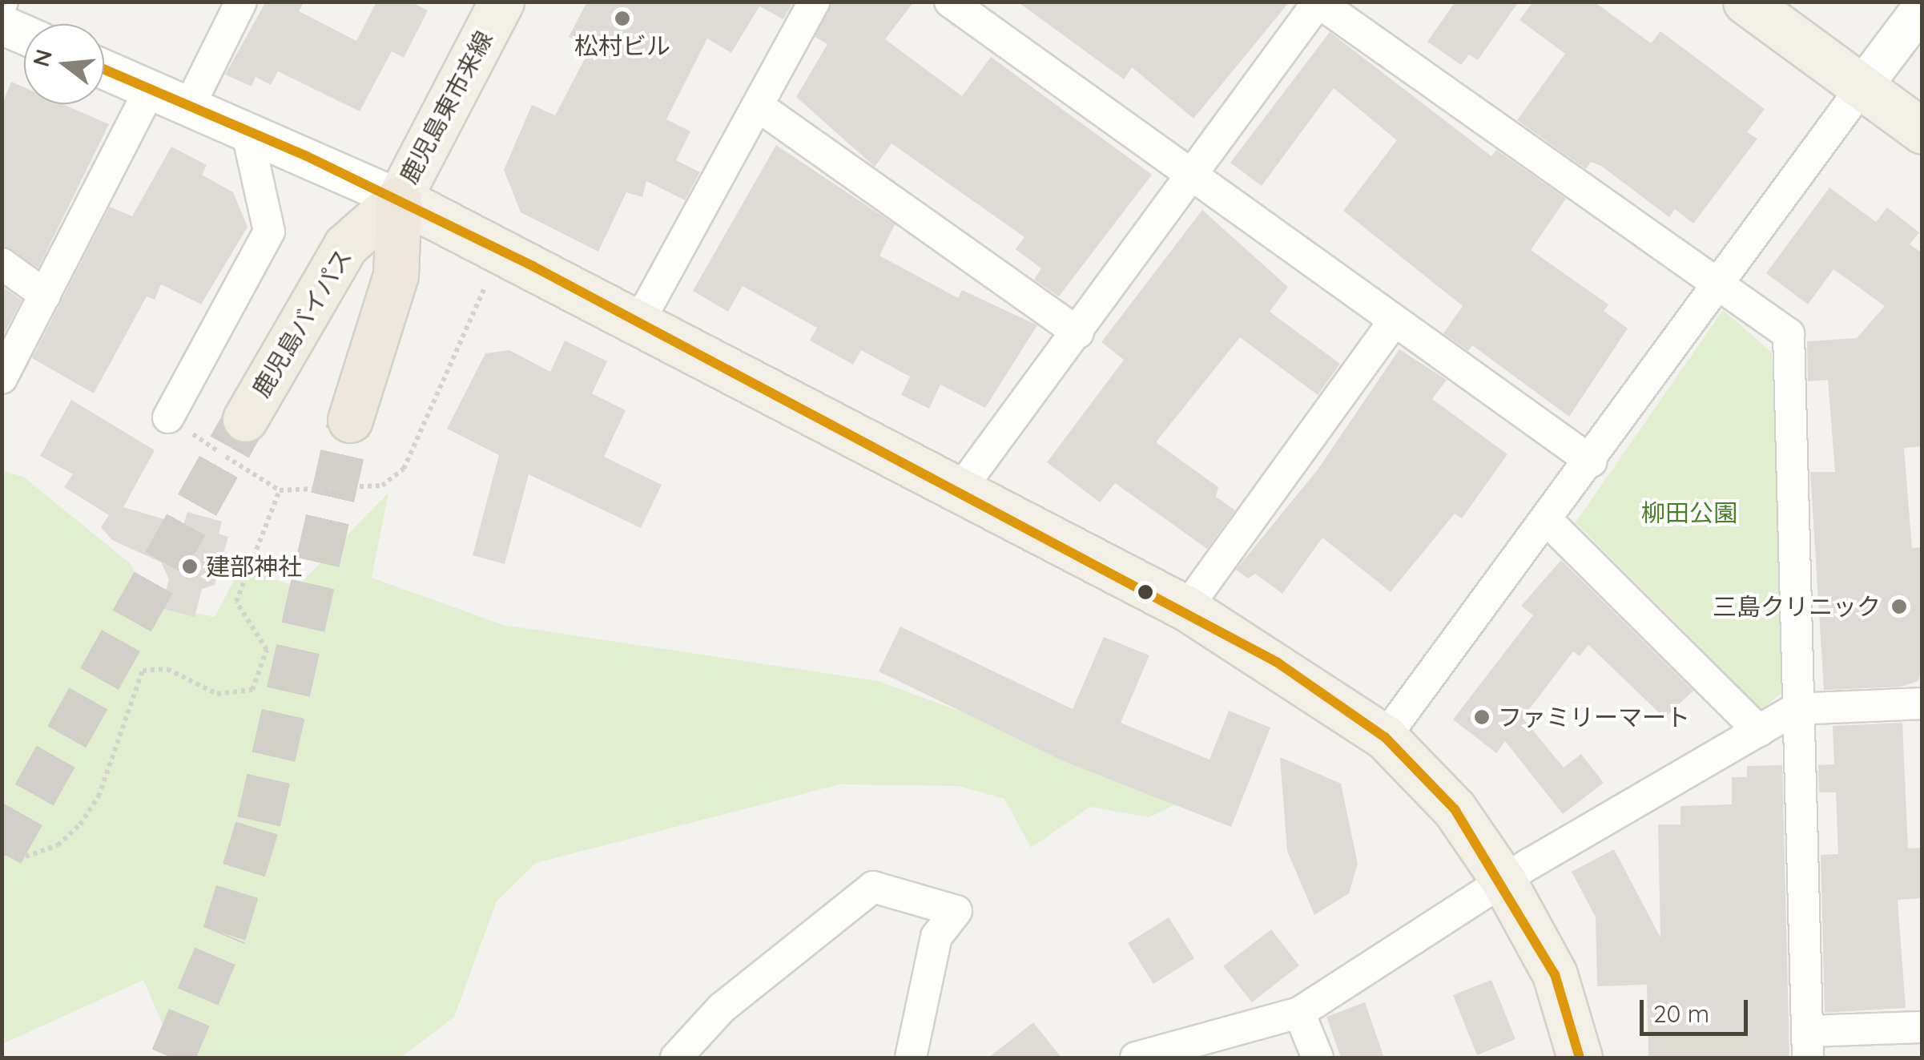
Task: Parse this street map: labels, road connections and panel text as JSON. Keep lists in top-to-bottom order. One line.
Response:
{"streets":{"highway":["鹿児島バイパス"],"main road":["鹿児島東市来線"]},"crossings":[["鹿児島東市来線","鹿児島バイパス"]],"parks":["柳田公園"],"places":["松村ビル","建部神社","三島クリニック","ファミリーマート"],"scale_bar":"20 m","north":"left"}
